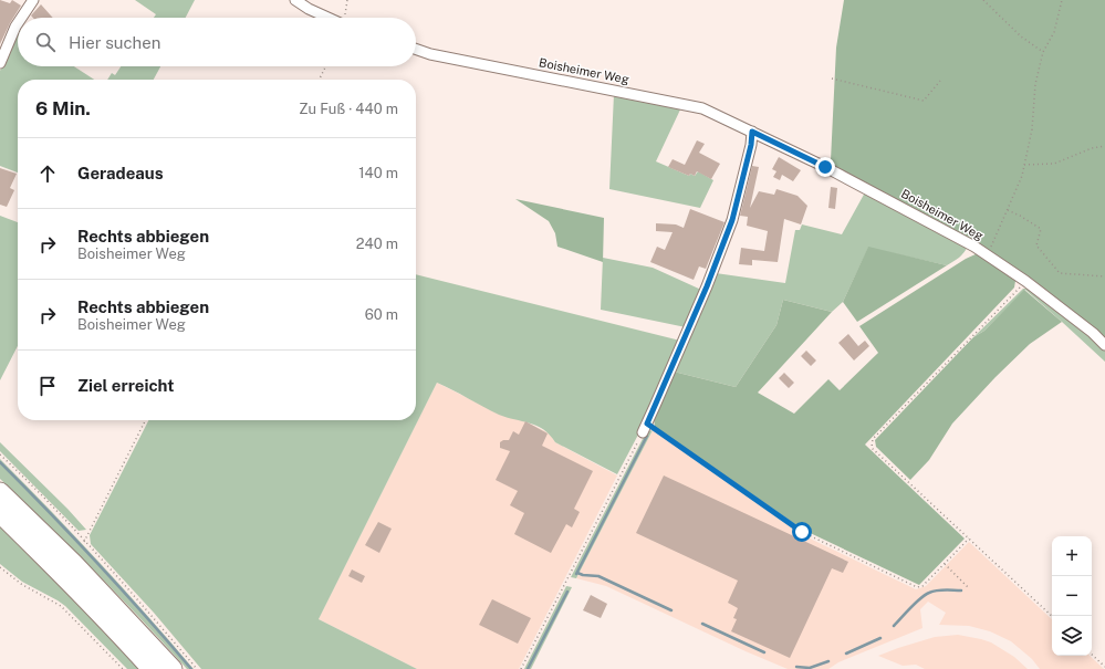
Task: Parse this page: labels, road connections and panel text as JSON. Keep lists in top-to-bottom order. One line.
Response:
{"streets":{"street":["Boisheimer Weg"]},"page":{"search":"Hier suchen","heading":["6 Min.","Zu Fuß · 440 m"],"list":[["Geradeaus","140 m"],["Rechts abbiegen","Boisheimer Weg","240 m"],["Rechts abbiegen","Boisheimer Weg","60 m"],"Ziel erreicht"],"map_buttons":["+","−"]}}
